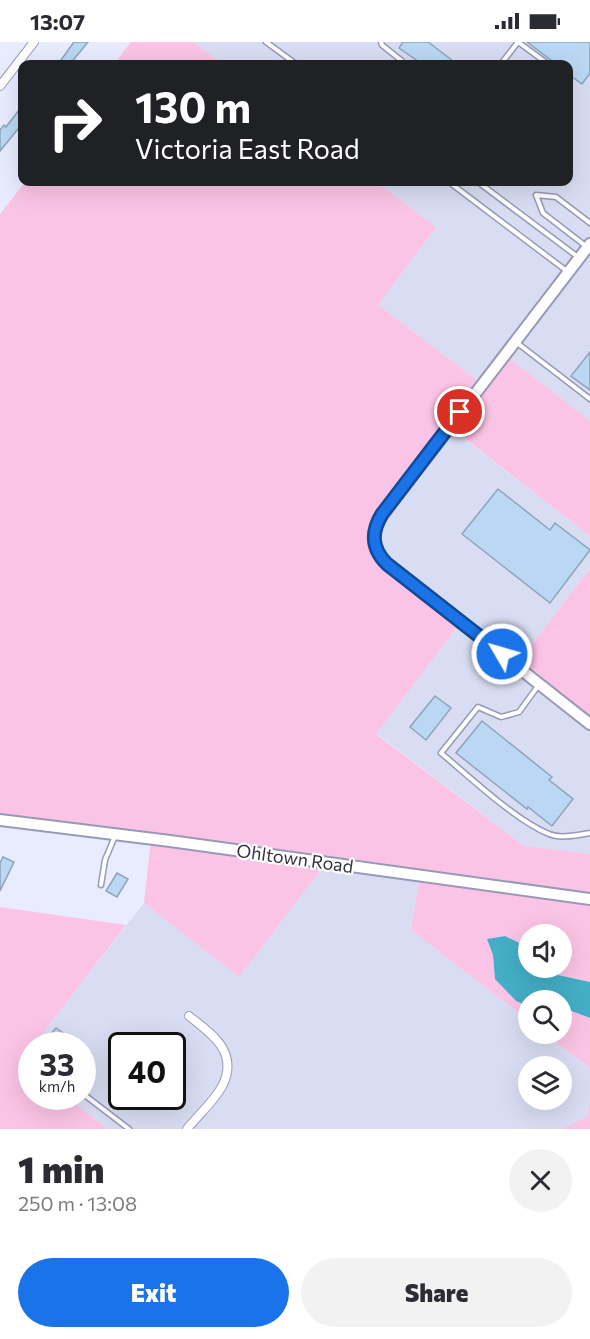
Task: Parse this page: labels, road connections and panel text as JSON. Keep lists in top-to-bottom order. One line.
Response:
{"streets":{"street":["Ohltown Road"]},"page":{"status":"13:07","turn":["130 m","Victoria East Road"],"speed":"33 km/h","limit":"40","heading":["1 min","250 m · 13:08"],"buttons":["Exit","Share"]}}
